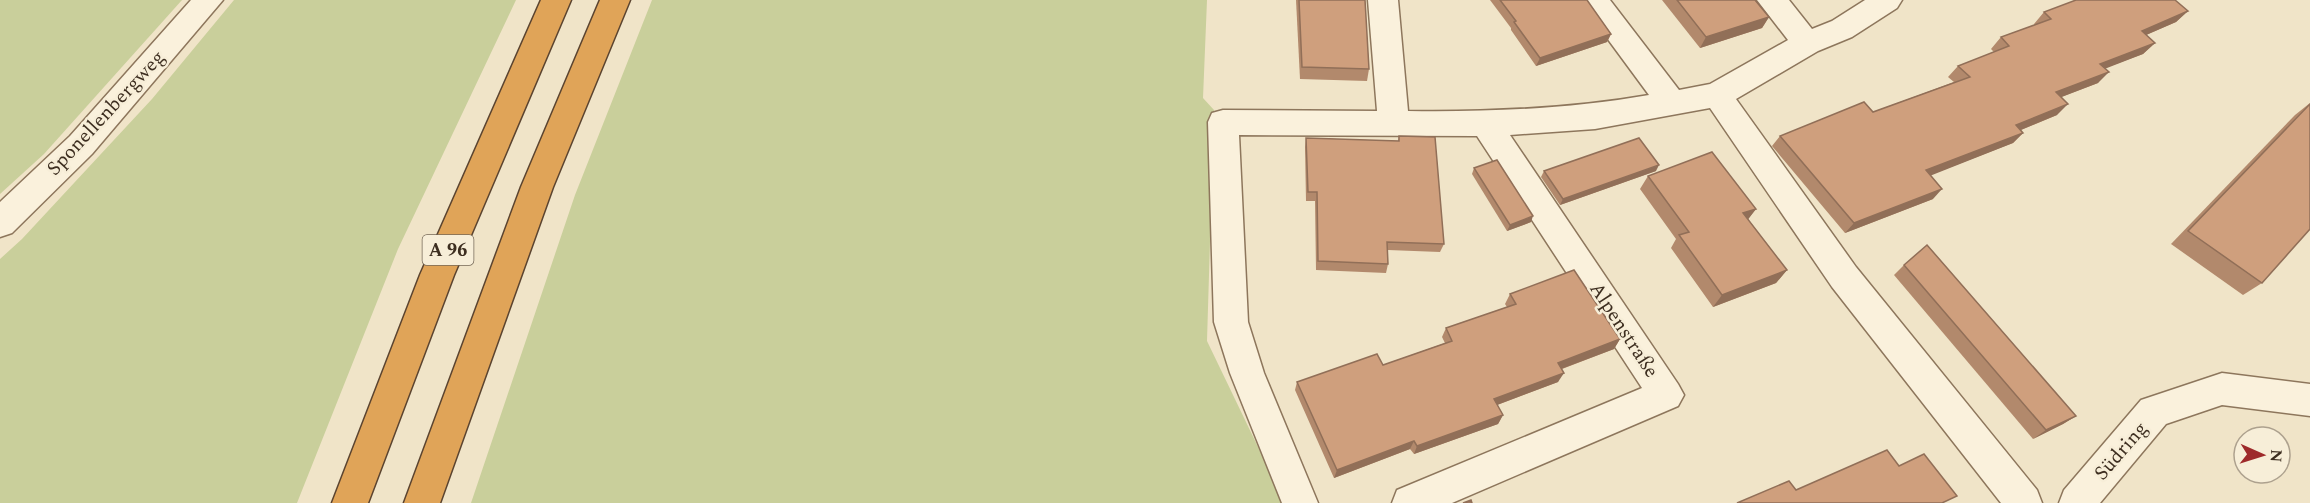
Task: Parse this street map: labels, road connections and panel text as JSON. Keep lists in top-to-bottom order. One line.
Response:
{"streets":{"highway":["A 96"],"street":["Sponellenbergweg","Alpenstraße","Südring"]},"north":"right"}
